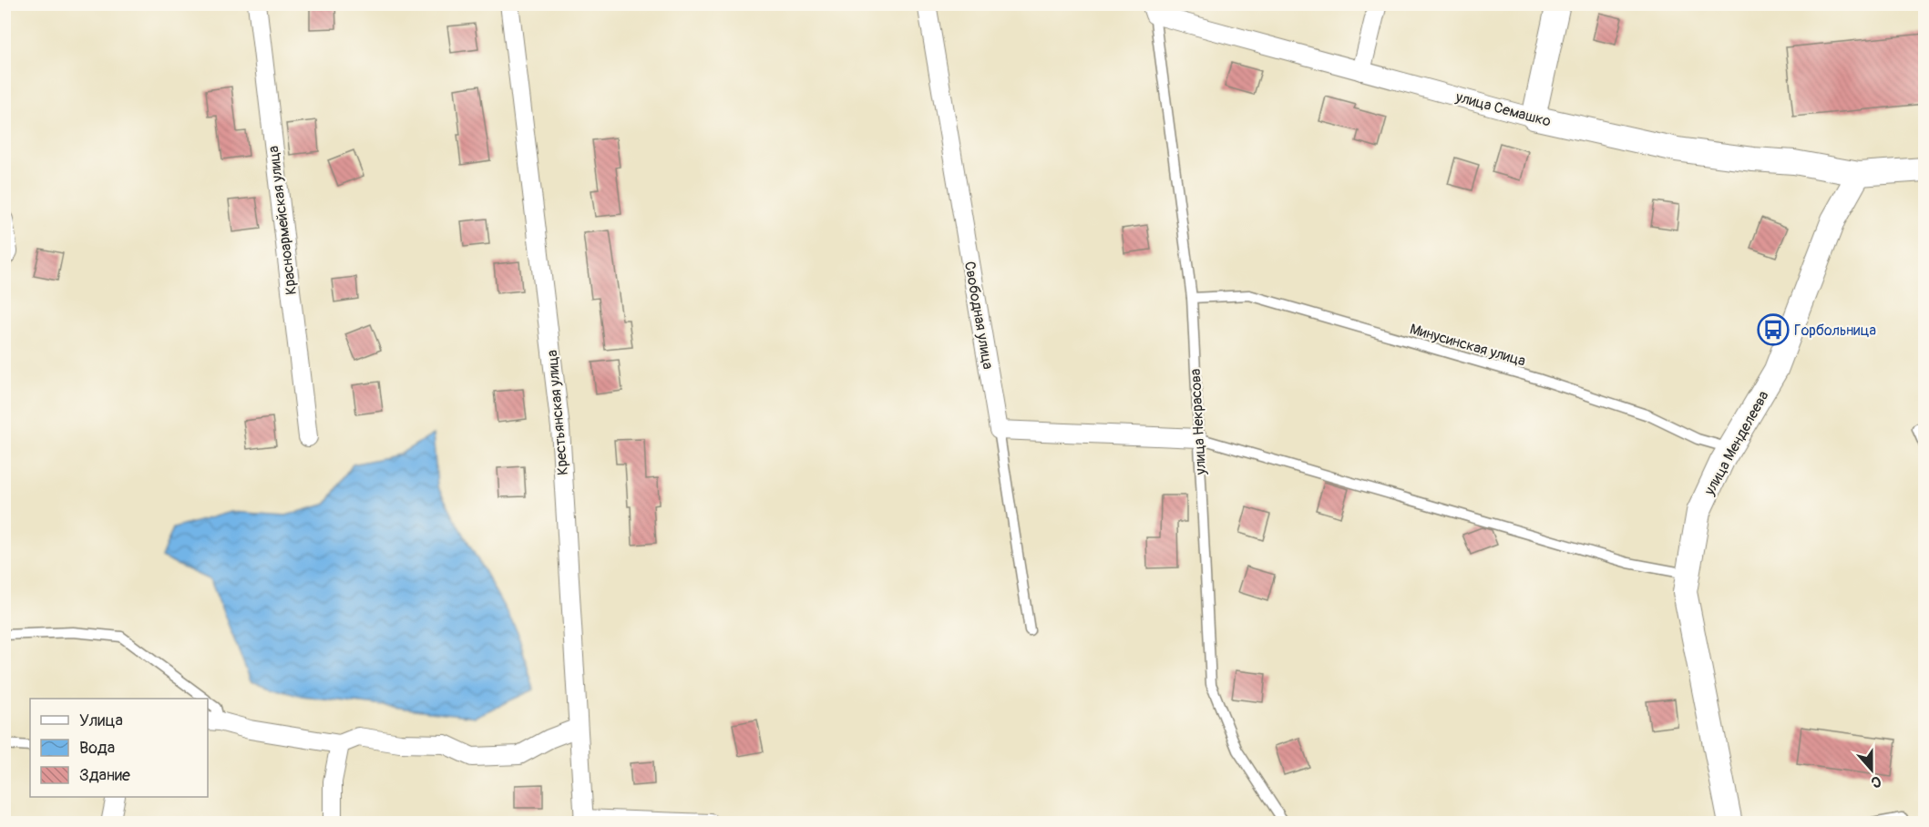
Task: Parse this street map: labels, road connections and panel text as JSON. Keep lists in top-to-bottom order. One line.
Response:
{"streets":{"street":["улица Семашко","Красноармейская улица","Свободная улица","Крестьянская улица","улица Менделеева"],"lane":["Минусинская улица","улица Некрасова"]},"crossings":[["улица Семашко","улица Некрасова"],["улица Семашко","улица Менделеева"],["Минусинская улица","улица Некрасова"],["Минусинская улица","улица Менделеева"]],"places":{"bus stop":["Горбольница"]},"legend":["Улица","Вода","Здание"],"north":"bottom"}
